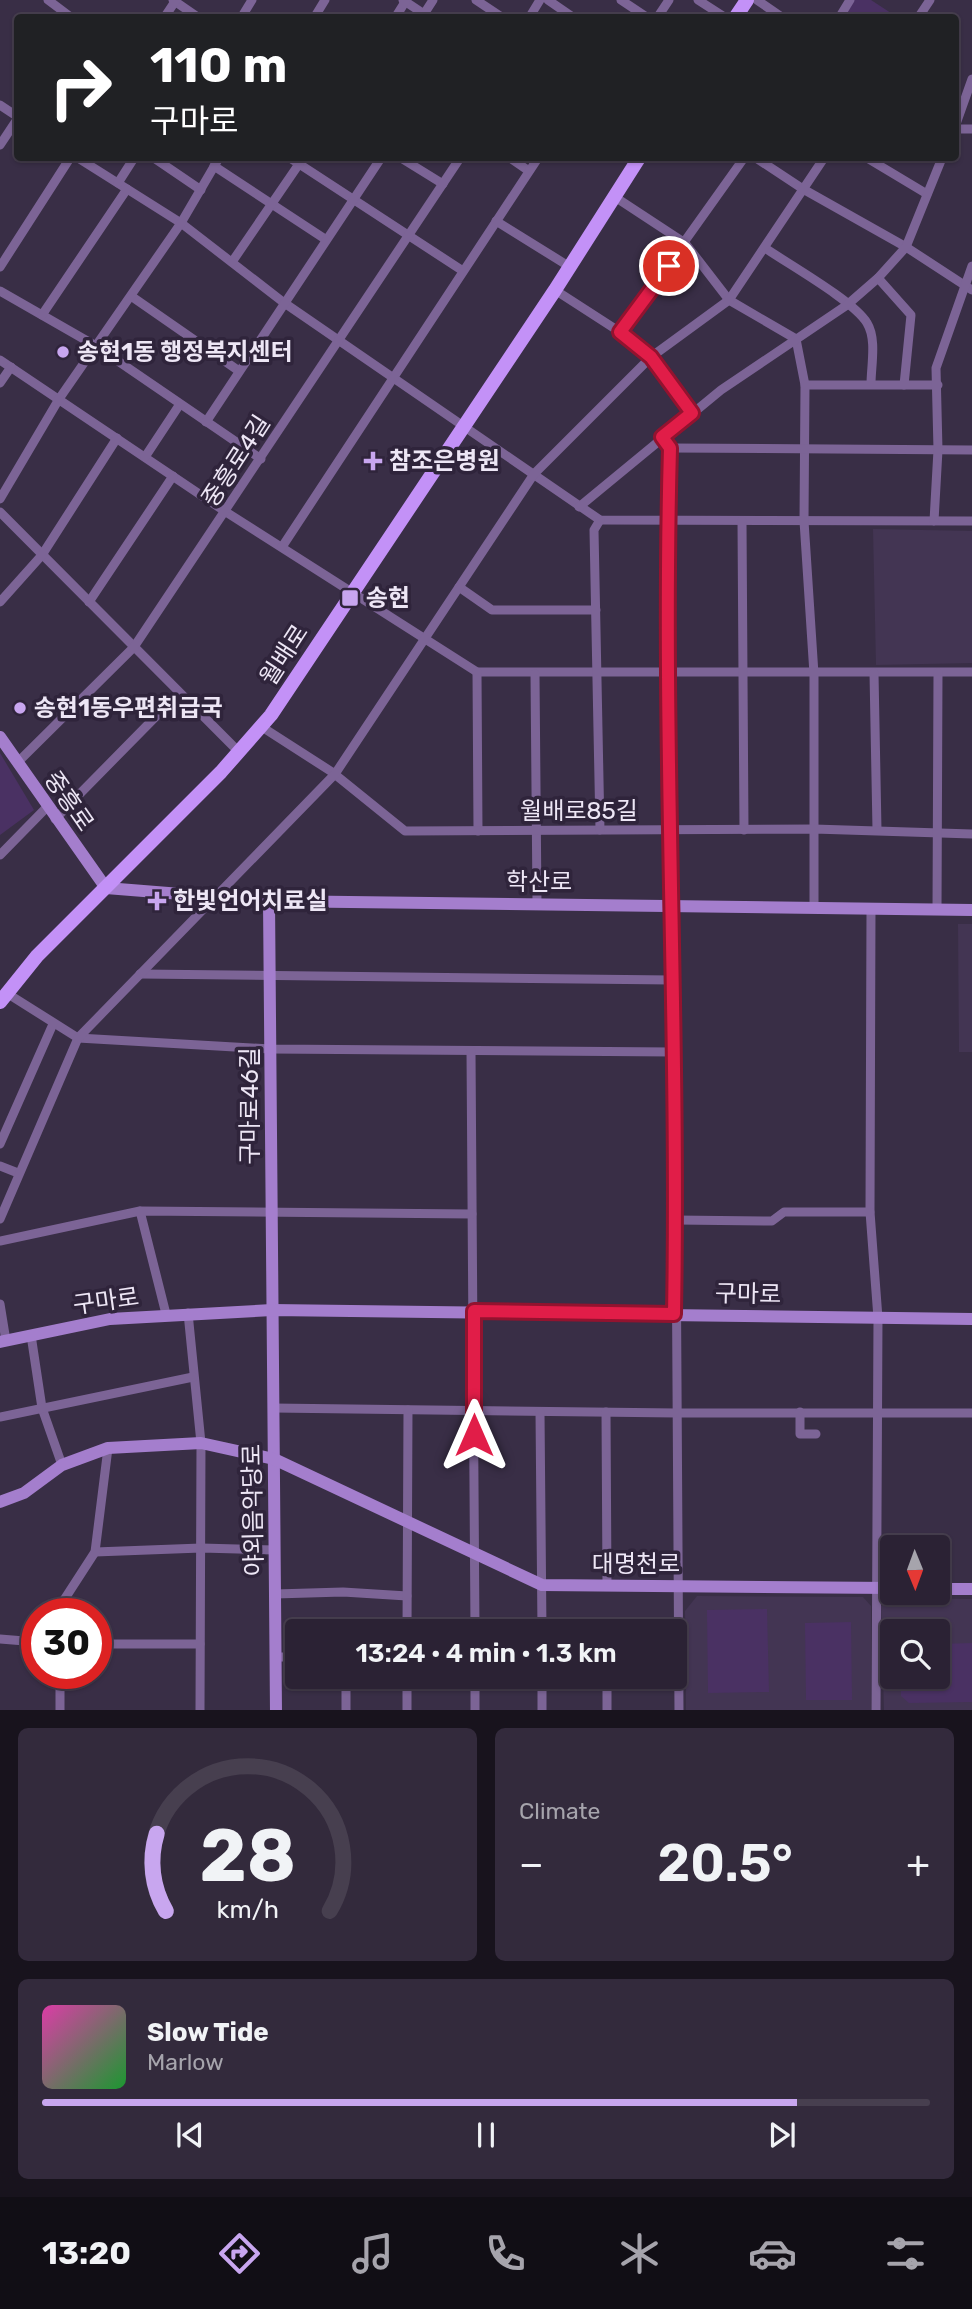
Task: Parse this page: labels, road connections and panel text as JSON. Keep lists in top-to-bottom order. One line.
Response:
{"streets":{"main road":["월배로","중흥로","학산로","구마로46길","구마로","야외음악당로","대명천로"],"street":["중흥로4길","월배로85길"]},"crossings":[["중흥로4길","중흥로"],["월배로","중흥로"],["월배로","월배로85길"],["월배로","학산로"],["중흥로","학산로"],["학산로","구마로46길"],["구마로46길","구마로"],["구마로46길","야외음악당로"],["구마로","야외음악당로"],["야외음악당로","대명천로"]],"places":{"other":["송현1동 행정복지센터","송현1동우편취급국"],"health":["참조은병원","한빛언어치료실"],"transit":["송현"]},"north":"bottom","page":{"turn":["110 m","구마로"],"limit":"30","trip":"13:24 · 4 min · 1.3 km","tile":"Climate","heat":["−","20.5°","+"],"song":["Slow Tide","Marlow"],"tabs":"13:20","gauge":["28","km/h"]}}
